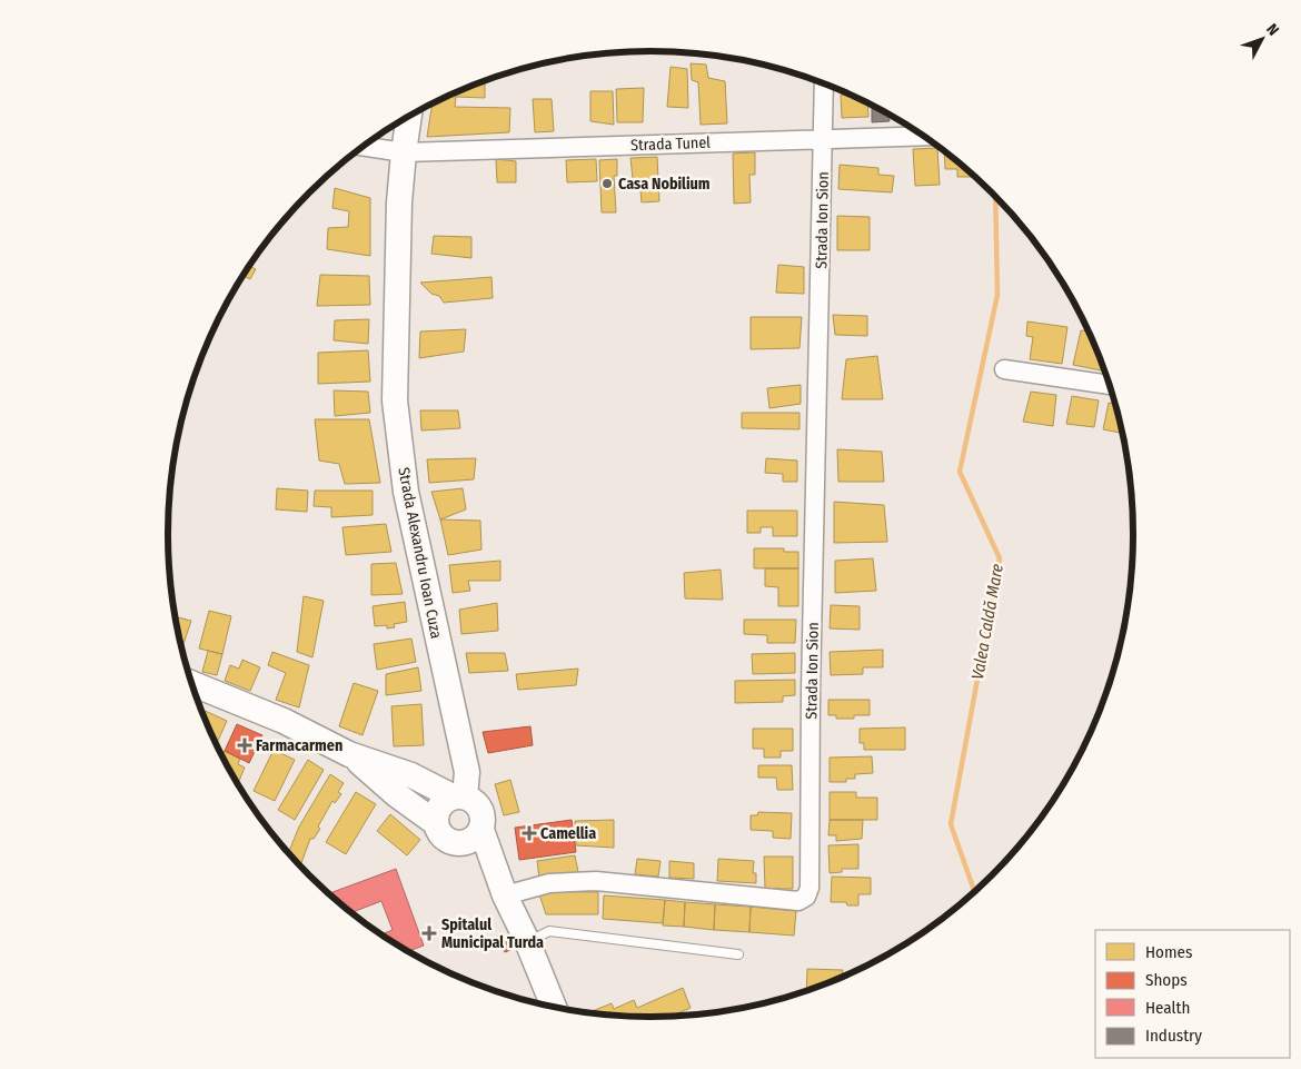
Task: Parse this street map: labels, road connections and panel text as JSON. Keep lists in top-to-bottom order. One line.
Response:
{"streets":{"main road":["Strada Alexandru Ioan Cuza"],"street":["Strada Tunel","Strada Ion Sion"]},"crossings":[["Strada Tunel","Strada Ion Sion"],["Strada Tunel","Strada Alexandru Ioan Cuza"]],"water":["Valea Caldă Mare"],"places":{"other":["Casa Nobilium"],"health":["Farmacarmen","Camellia","Spitalul Municipal Turda"]},"legend":["Homes","Shops","Health","Industry"],"north":"top right"}
